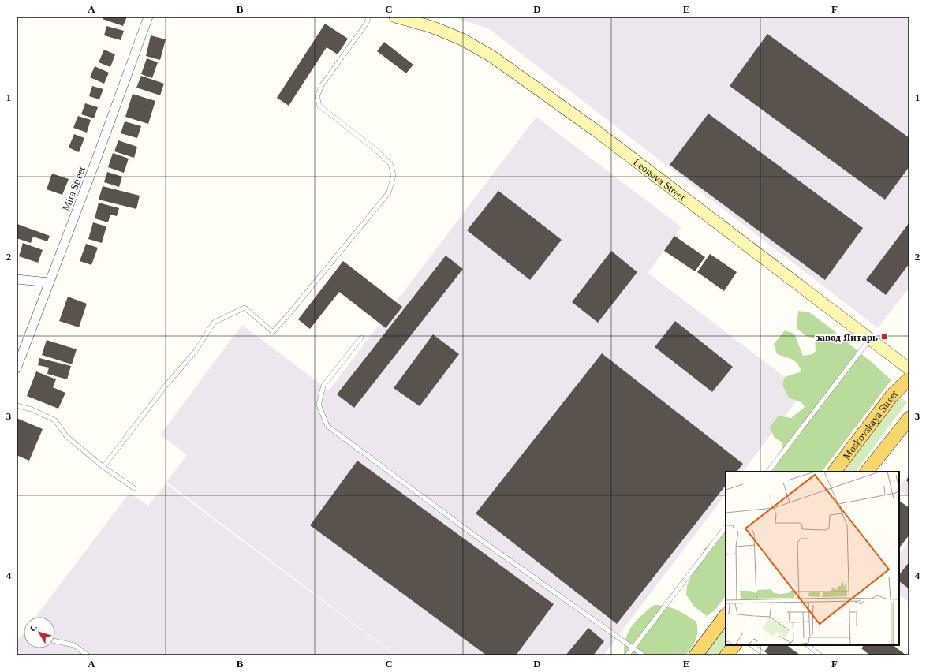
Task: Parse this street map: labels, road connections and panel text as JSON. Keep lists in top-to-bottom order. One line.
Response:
{"streets":{"main road":["Moskovskaya Street"],"street":["Leonova Street","Mira Street"]},"places":{"transit":["завод Янтарь"]},"north":"top left","grid":{"columns":["A","B","C","D","E","F"],"rows":["1","2","3","4"]}}
